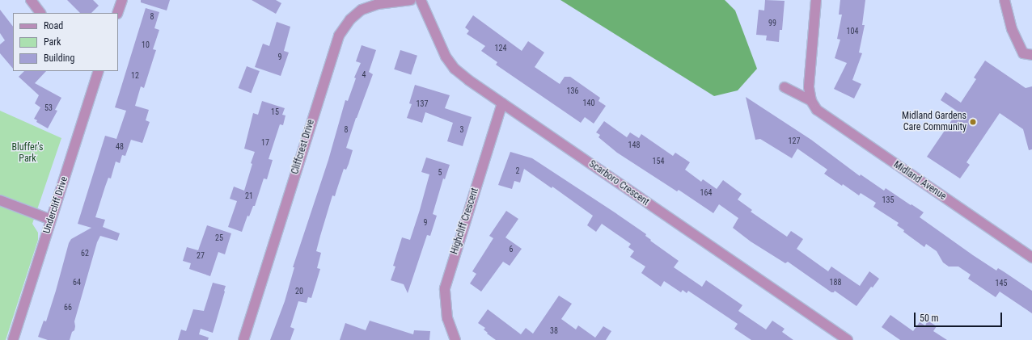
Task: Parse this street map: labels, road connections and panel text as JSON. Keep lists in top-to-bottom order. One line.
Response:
{"streets":{"street":["Cliffcrest Drive","Midland Avenue","Scarboro Crescent","Undercliff Drive","Highcliff Crescent"]},"crossings":[["Scarboro Crescent","Highcliff Crescent"]],"parks":["Bluffer's Park"],"places":["Midland Gardens Care Community"],"house_numbers":["8","99","104","10","124","9","4","12","136","140","137","53","15","8","3","127","17","148","48","154","2","5","164","21","135","9","25","6","62","27","64","188","145","20","66","38"],"legend":["Road","Park","Building"],"scale_bar":"50 m"}
